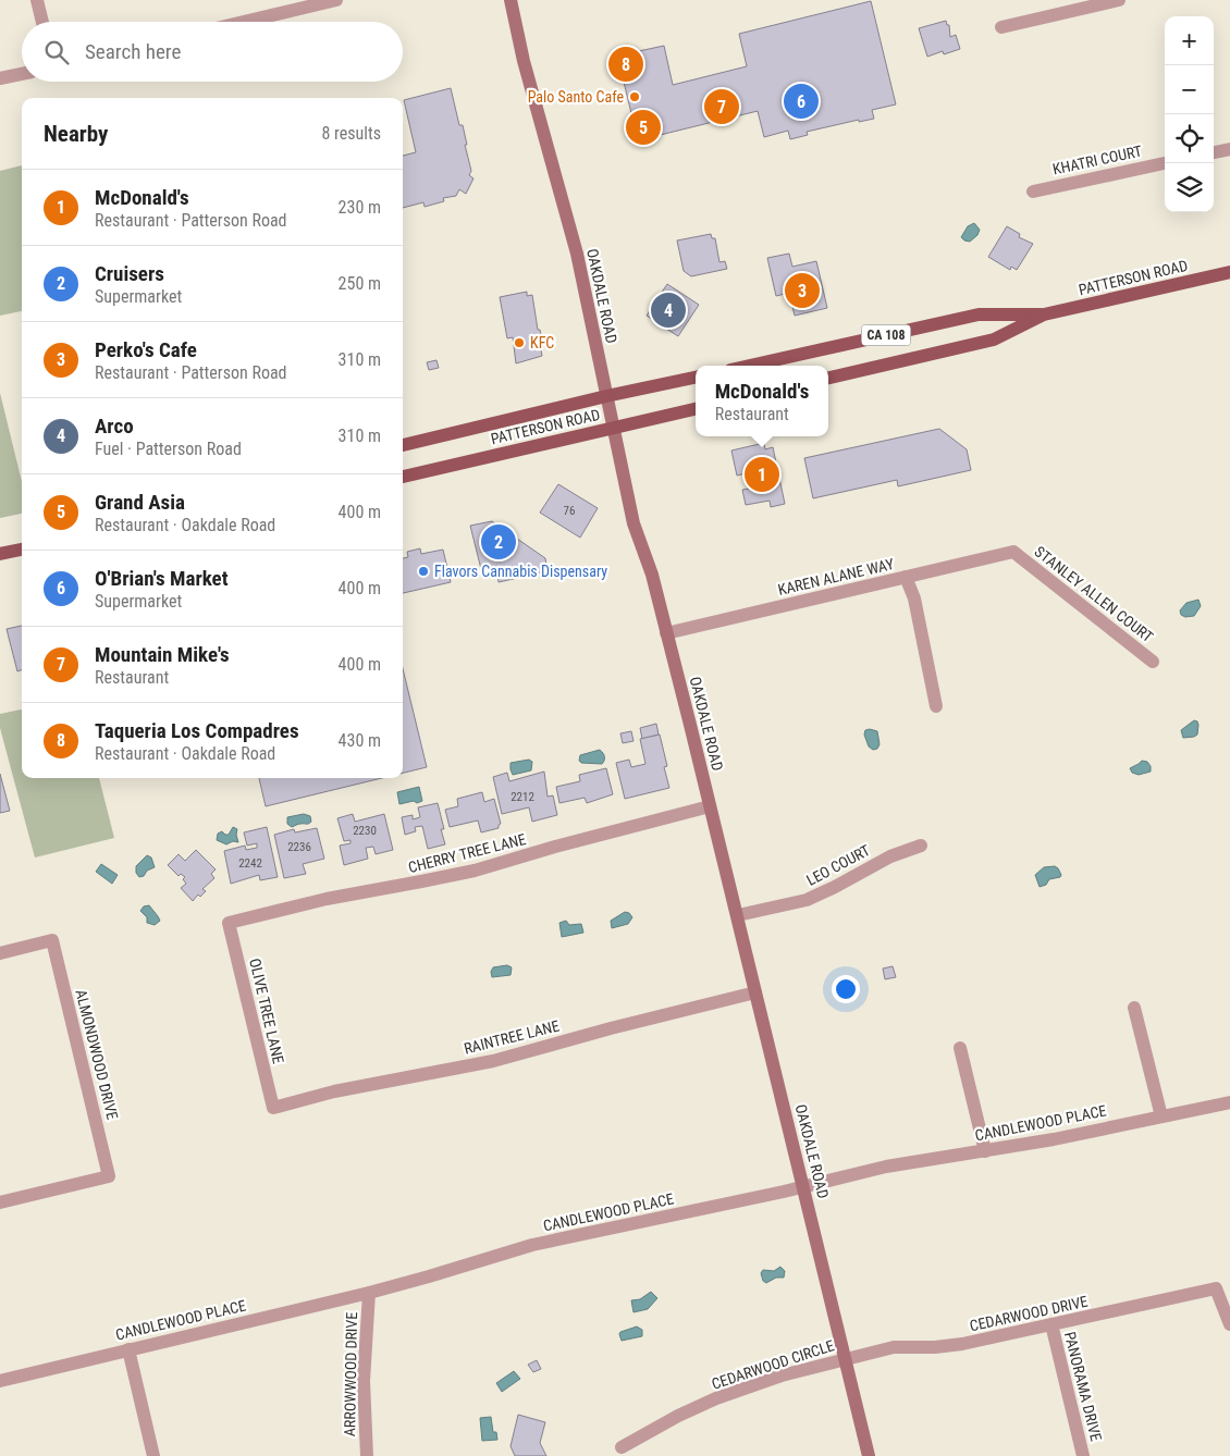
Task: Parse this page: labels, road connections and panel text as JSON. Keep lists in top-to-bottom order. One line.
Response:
{"streets":{"main road":["PATTERSON ROAD","CA 108"],"street":["KHATRI COURT","OAKDALE ROAD","KAREN ALANE WAY","STANLEY ALLEN COURT","CHERRY TREE LANE","LEO COURT","OLIVE TREE LANE","RAINTREE LANE","ALMONDWOOD DRIVE","CANDLEWOOD PLACE","CEDARWOOD DRIVE","CEDARWOOD CIRCLE","ARROWWOOD DRIVE","PANORAMA DRIVE"]},"crossings":[["PATTERSON ROAD","OAKDALE ROAD"],["OAKDALE ROAD","KAREN ALANE WAY"],["OAKDALE ROAD","CHERRY TREE LANE"],["OAKDALE ROAD","LEO COURT"],["OAKDALE ROAD","RAINTREE LANE"],["OAKDALE ROAD","CANDLEWOOD PLACE"],["OAKDALE ROAD","CEDARWOOD DRIVE"],["OAKDALE ROAD","CEDARWOOD CIRCLE"],["KAREN ALANE WAY","STANLEY ALLEN COURT"],["CHERRY TREE LANE","OLIVE TREE LANE"],["OLIVE TREE LANE","RAINTREE LANE"],["CANDLEWOOD PLACE","ARROWWOOD DRIVE"],["CEDARWOOD DRIVE","CEDARWOOD CIRCLE"],["CEDARWOOD DRIVE","PANORAMA DRIVE"]],"places":["Palo Santo Cafe","KFC","Flavors Cannabis Dispensary"],"house_numbers":["76","2212","2230","2236","2242"],"page":{"map_buttons":["+","−"],"search":"Search here","pins":["8","6","7","5","3","4","1","2"],"heading":["Nearby","8 results"],"list":[{"mark":"1","name":"McDonald's","note":"Restaurant · Patterson Road","value":"230 m"},{"mark":"2","name":"Cruisers","note":"Supermarket","value":"250 m"},{"mark":"3","name":"Perko's Cafe","note":"Restaurant · Patterson Road","value":"310 m"},{"mark":"4","name":"Arco","note":"Fuel · Patterson Road","value":"310 m"},{"mark":"5","name":"Grand Asia","note":"Restaurant · Oakdale Road","value":"400 m"},{"mark":"6","name":"O'Brian's Market","note":"Supermarket","value":"400 m"},{"mark":"7","name":"Mountain Mike's","note":"Restaurant","value":"400 m"},{"mark":"8","name":"Taqueria Los Compadres","note":"Restaurant · Oakdale Road","value":"430 m"}],"popup":["McDonald's","Restaurant"]}}
